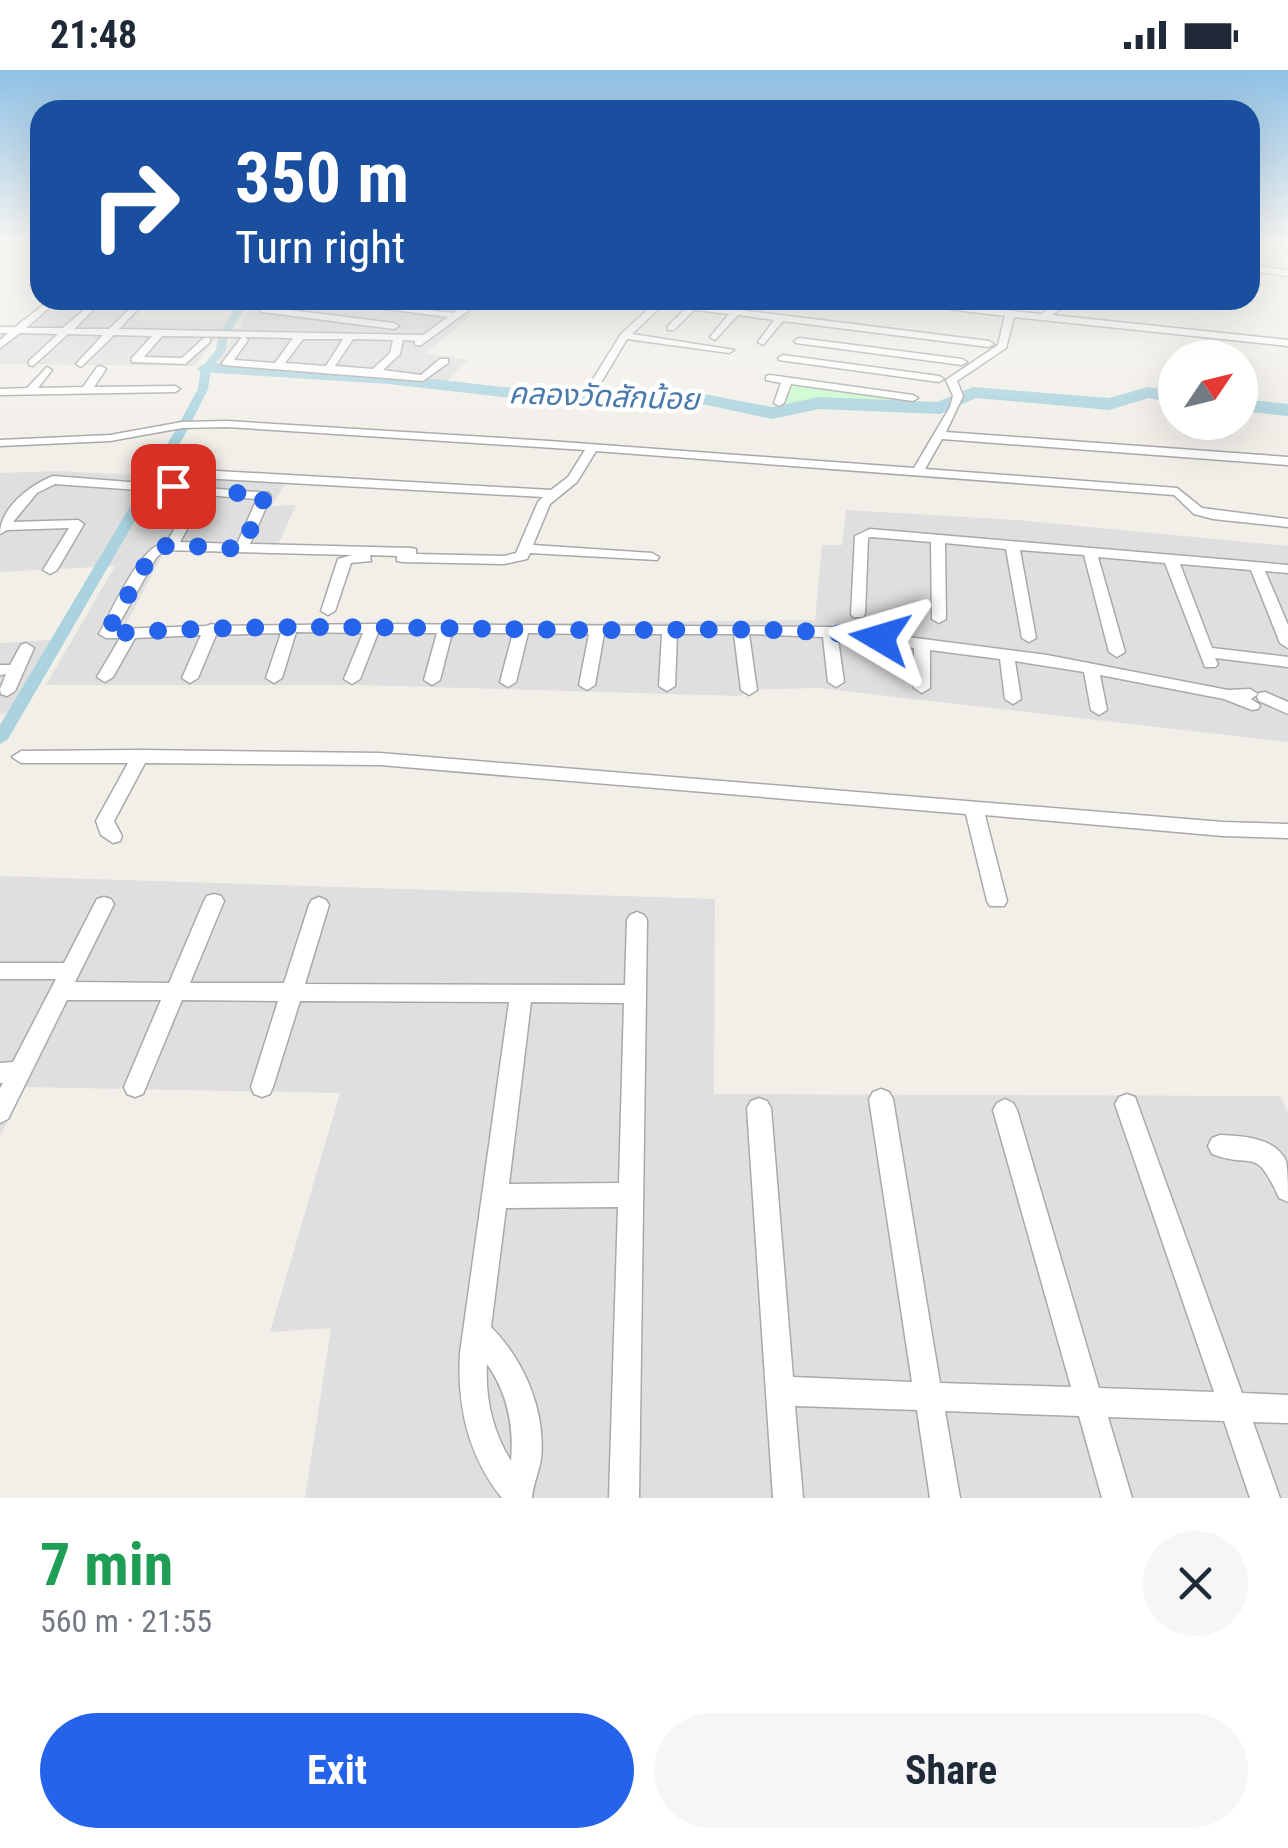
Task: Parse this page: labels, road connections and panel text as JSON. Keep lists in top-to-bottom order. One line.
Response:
{"water":["คลองวัดสักน้อย"],"north":"top right","page":{"status":"21:48","turn":["350 m","Turn right"],"heading":["7 min","560 m · 21:55"],"buttons":["Exit","Share"]}}
